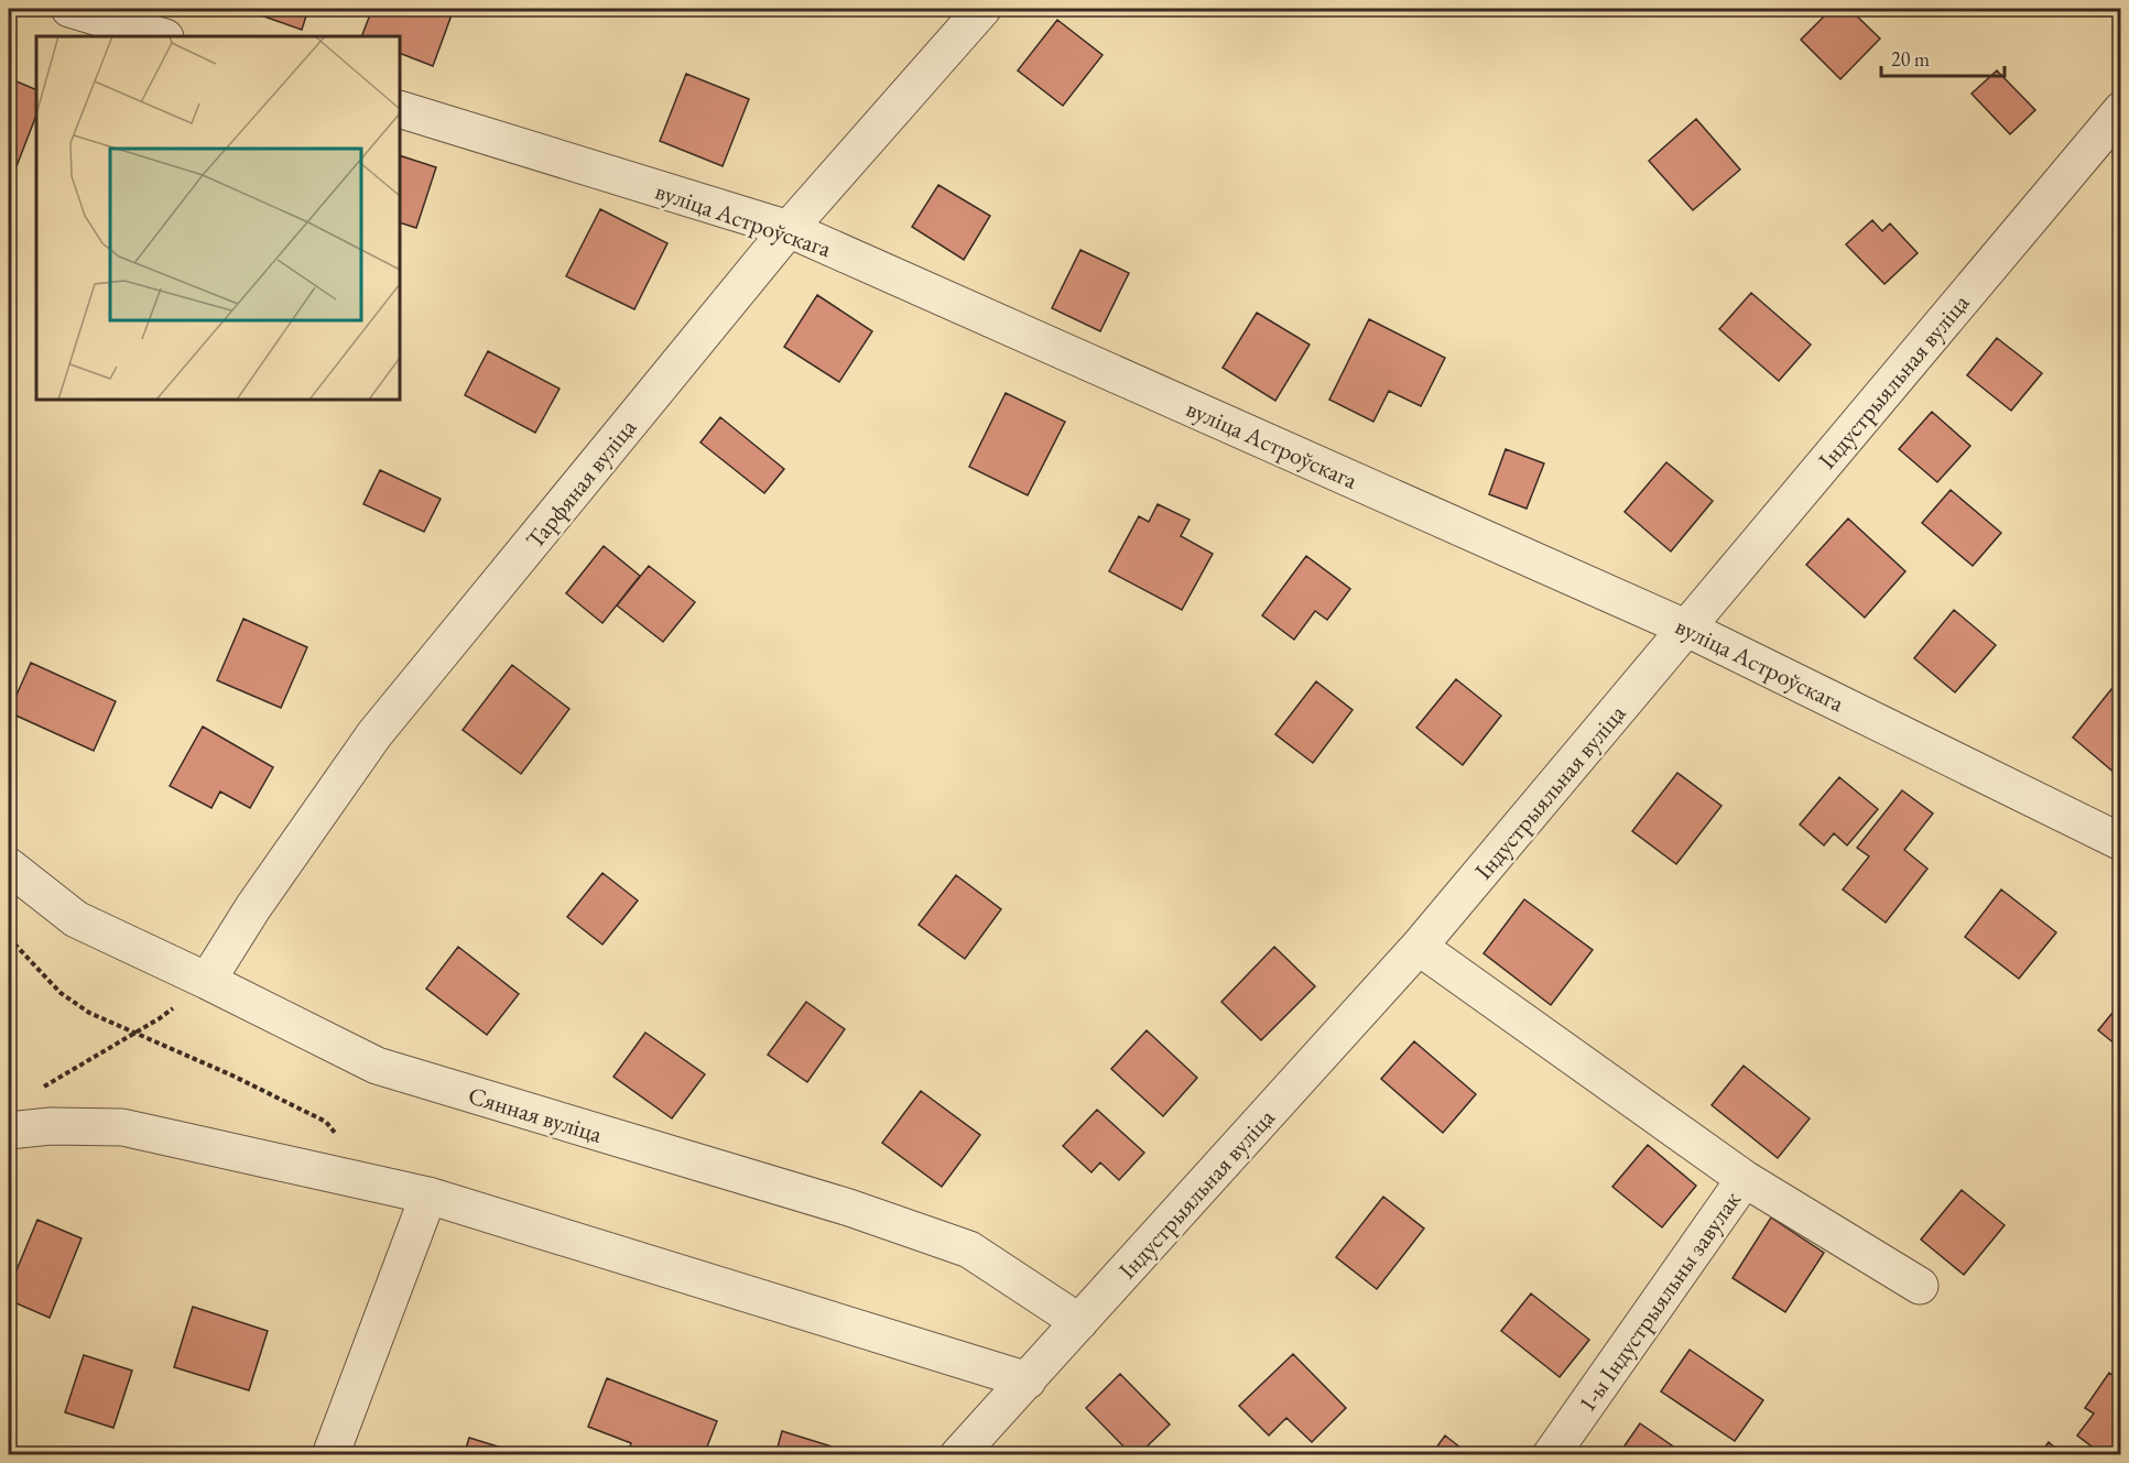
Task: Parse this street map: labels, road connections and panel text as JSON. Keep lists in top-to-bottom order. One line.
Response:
{"streets":{"street":["вуліца Астроўскага","Індустрыяльная вуліца","Тарфяная вуліца","Сянная вуліца","1-ы Індустрыяльны завулак"]},"crossings":[["вуліца Астроўскага","Індустрыяльная вуліца"],["вуліца Астроўскага","Тарфяная вуліца"],["Індустрыяльная вуліца","Сянная вуліца"],["Тарфяная вуліца","Сянная вуліца"]],"scale_bar":"20 m"}
